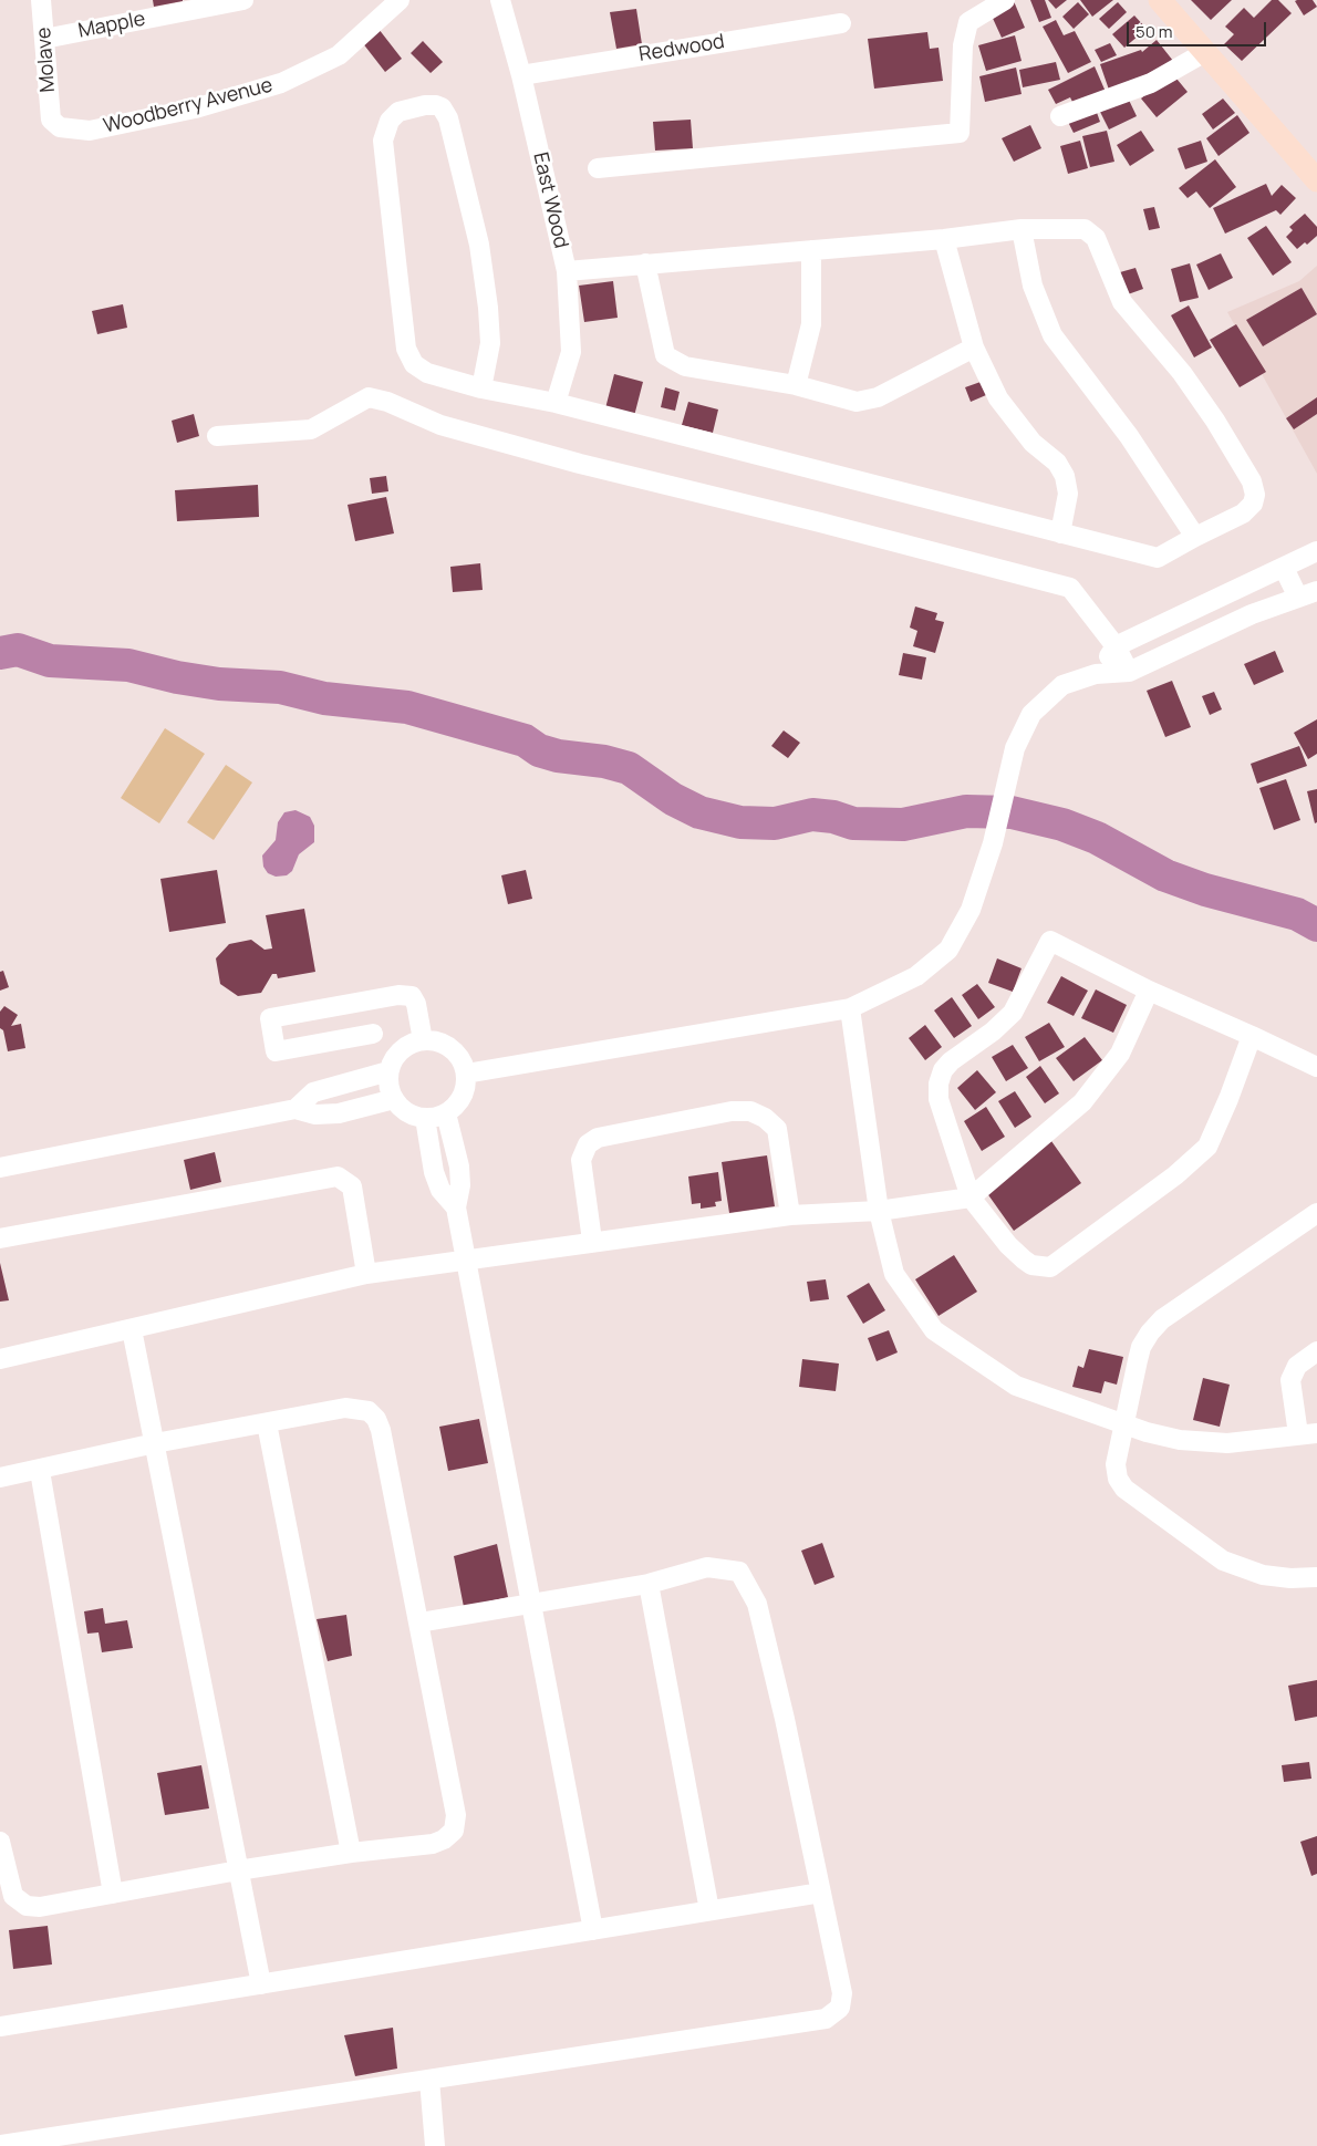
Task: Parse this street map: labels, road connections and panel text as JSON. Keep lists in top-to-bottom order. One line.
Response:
{"streets":{"street":["Mapple","Redwood","Molave","Woodberry Avenue","East Wood"]},"crossings":[["Mapple","Molave"],["Redwood","East Wood"],["Molave","Woodberry Avenue"]],"scale_bar":"50 m"}
